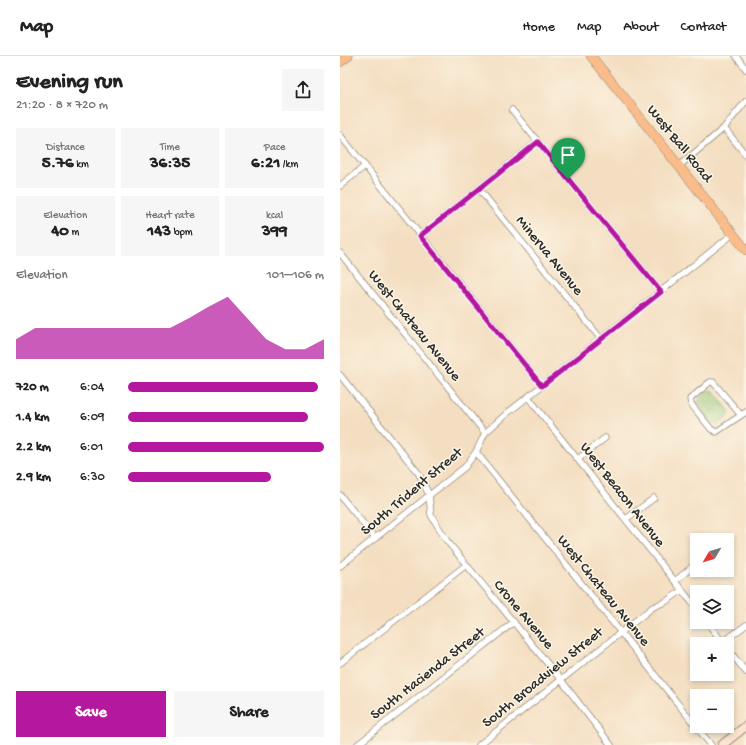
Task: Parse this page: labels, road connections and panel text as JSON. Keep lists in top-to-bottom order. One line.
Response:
{"streets":{"main road":["West Ball Road"],"street":["Minerva Avenue","West Chateau Avenue","South Trident Street","West Beacon Avenue","Crone Avenue","South Hacienda Street","South Broadview Street"]},"crossings":[["West Ball Road","South Trident Street"],["Minerva Avenue","South Trident Street"],["West Chateau Avenue","South Trident Street"],["West Chateau Avenue","South Broadview Street"],["South Trident Street","West Beacon Avenue"],["South Trident Street","Crone Avenue"],["West Beacon Avenue","South Broadview Street"],["Crone Avenue","South Hacienda Street"],["Crone Avenue","South Broadview Street"]],"north":"bottom left","page":{"header":"Map","nav":["Home","Map","About","Contact"],"heading":["Evening run","21:20 · 8 × 720 m"],"stats":[["Distance","5.76 km"],["Time","36:35"],["Pace","6:21 /km"],["Elevation","40 m"],["Heart rate","143 bpm"],["kcal","399"]],"chart":["Elevation","101–106 m"],"list":[{"name":"720 m","note":"6:04"},{"name":"1.4 km","note":"6:09"},{"name":"2.2 km","note":"6:01"},{"name":"2.9 km","note":"6:30"}],"map_buttons":["+","−"],"buttons":["Save","Share"]}}
